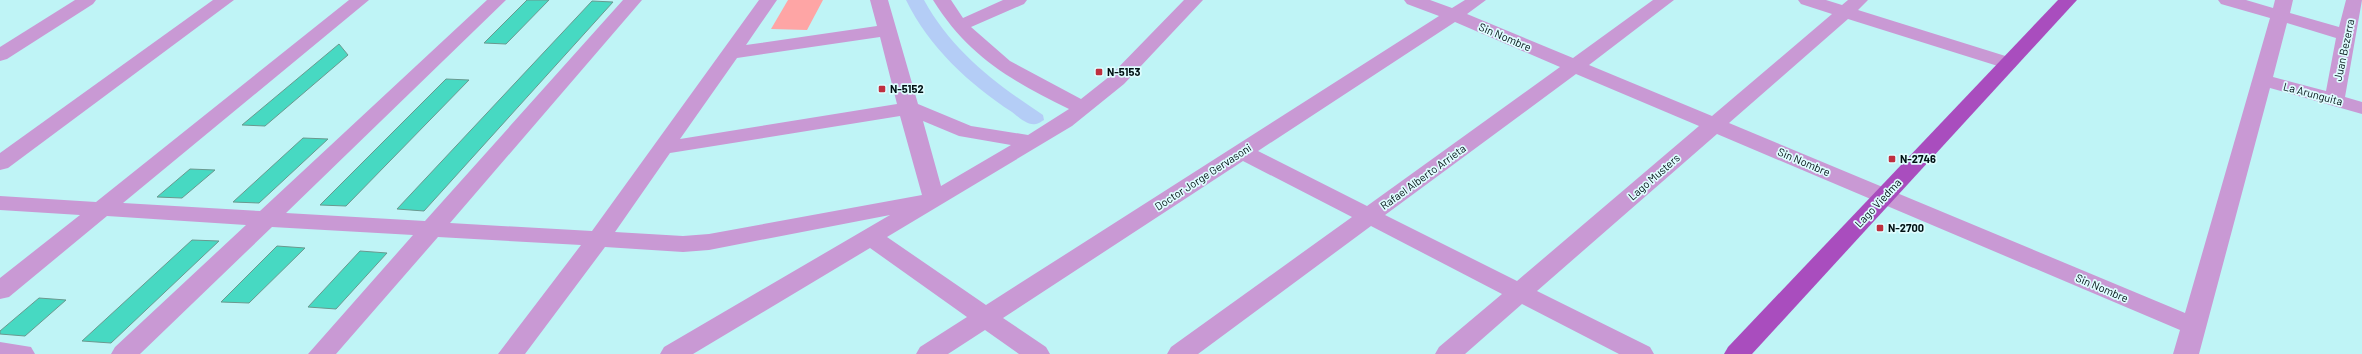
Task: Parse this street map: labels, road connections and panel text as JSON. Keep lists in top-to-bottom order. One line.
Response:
{"streets":{"main road":["Lago Viedma"],"street":["Sin Nombre","Juan Bezerra","La Arunguita","Doctor Jorge Gervasoni","Rafael Alberto Arrieta","Lago Musters"]},"crossings":[["Sin Nombre","Doctor Jorge Gervasoni"],["Sin Nombre","Rafael Alberto Arrieta"],["Sin Nombre","Lago Musters"],["Sin Nombre","Lago Viedma"],["Juan Bezerra","La Arunguita"]],"places":{"transit":["N-5153","N-5152","N-2746","N-2700"]}}
